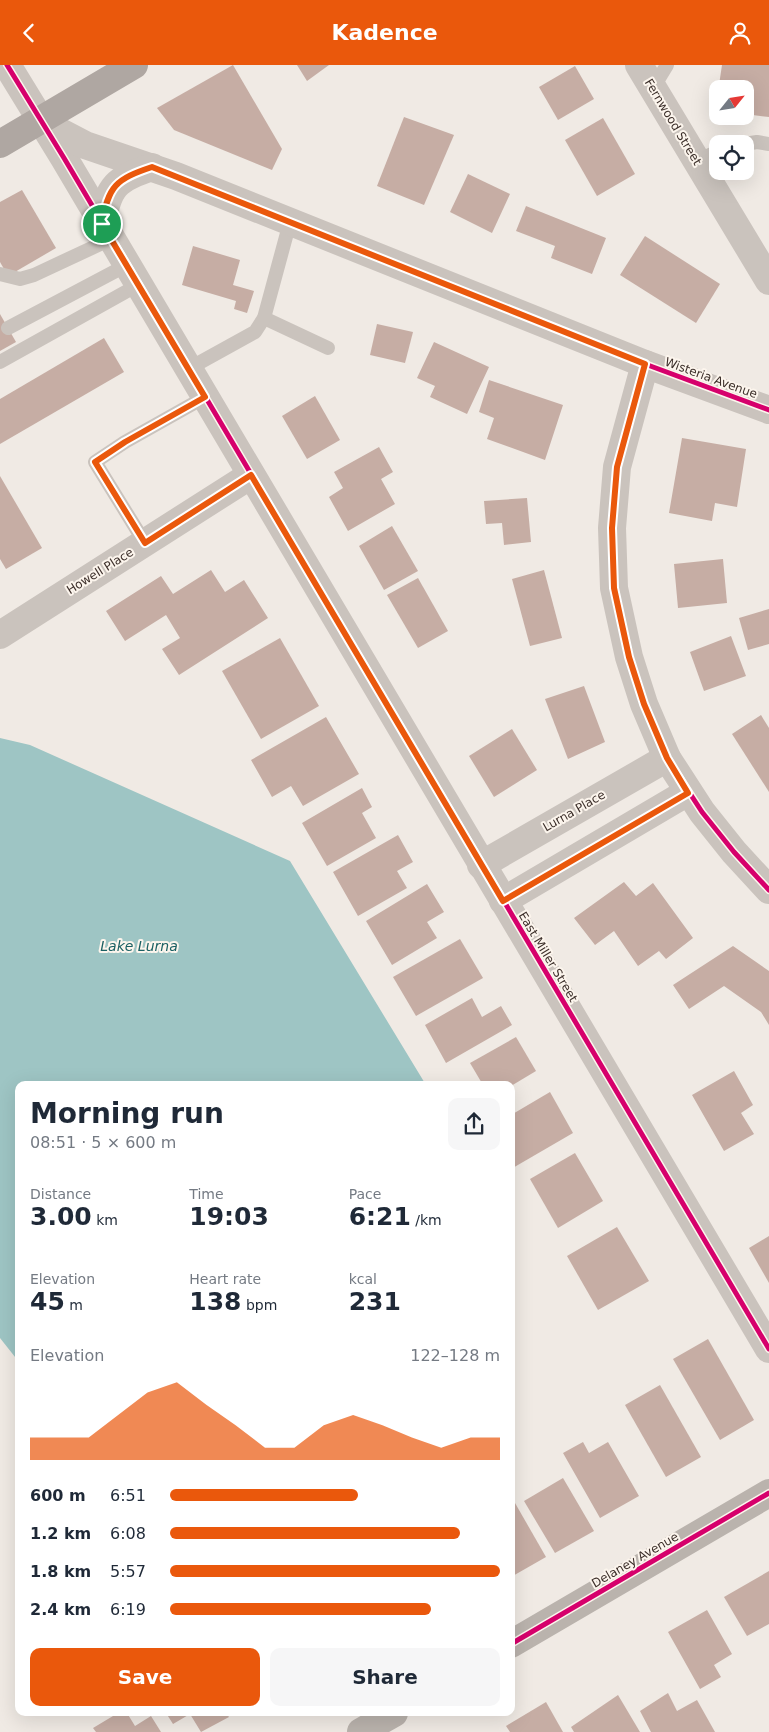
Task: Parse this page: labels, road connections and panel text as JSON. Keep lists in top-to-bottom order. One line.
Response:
{"streets":{"street":["Fernwood Street","Wisteria Avenue","Howell Place","Lurna Place","East Miller Street","Delaney Avenue"]},"crossings":[["Howell Place","East Miller Street"],["Lurna Place","East Miller Street"]],"water":["Lake Lurna"],"north":"top right","page":{"header":"Kadence","heading":["Morning run","08:51 · 5 × 600 m"],"stats":[["Distance","3.00 km"],["Time","19:03"],["Pace","6:21 /km"],["Elevation","45 m"],["Heart rate","138 bpm"],["kcal","231"]],"chart":["Elevation","122–128 m"],"list":[{"name":"600 m","note":"6:51"},{"name":"1.2 km","note":"6:08"},{"name":"1.8 km","note":"5:57"},{"name":"2.4 km","note":"6:19"}],"buttons":["Save","Share"]}}
